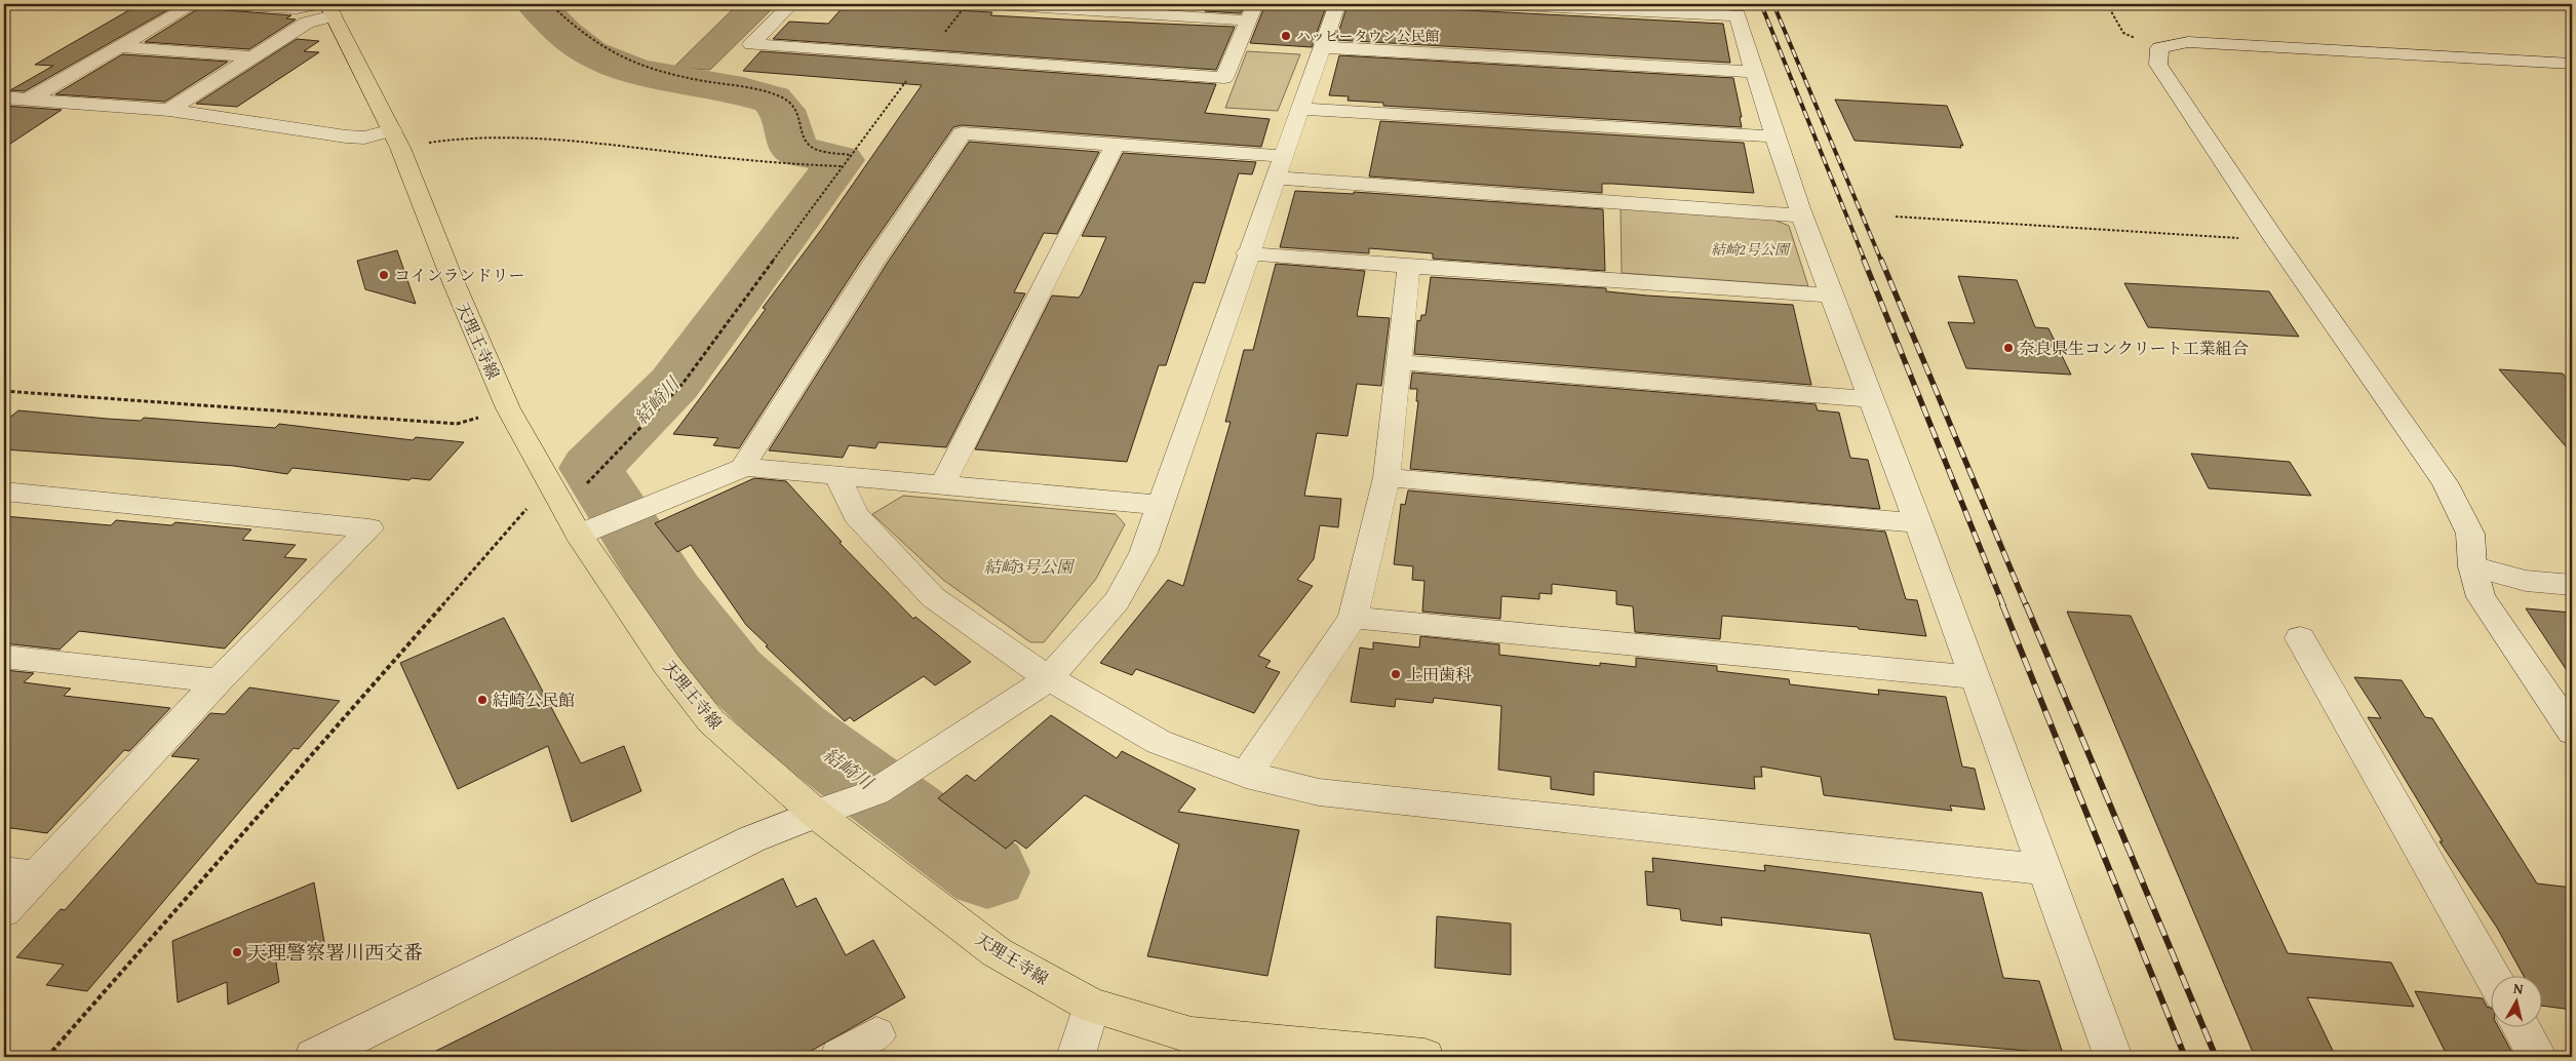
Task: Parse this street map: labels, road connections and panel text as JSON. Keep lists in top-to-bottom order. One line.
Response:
{"streets":{"main road":["天理王寺線"]},"water":["結崎川"],"parks":["結崎2号公園","結崎3号公園"],"places":["ハッピータウン公民館","コインランドリー","奈良県生コンクリート工業組合","上田歯科","結崎公民館","天理警察署川西交番"],"north":"top"}
